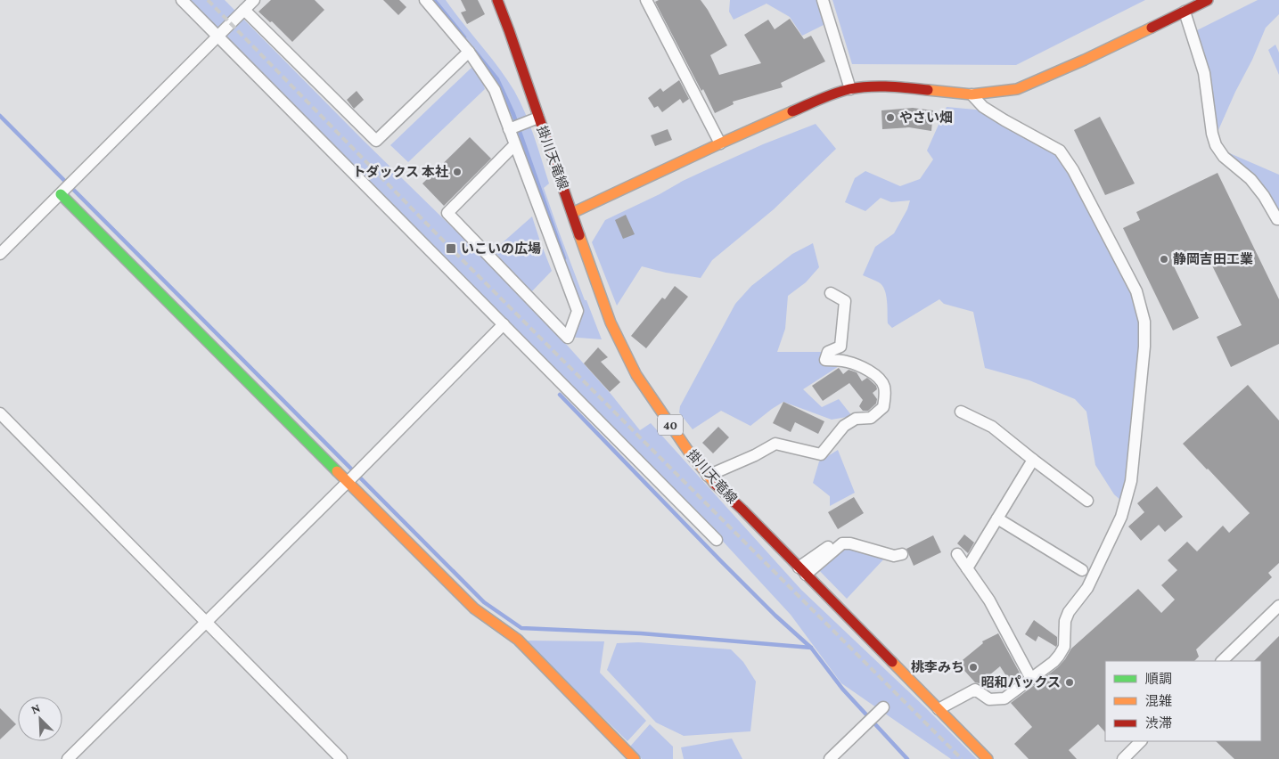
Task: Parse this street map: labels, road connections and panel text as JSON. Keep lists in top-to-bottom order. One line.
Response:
{"streets":{"street":["掛川天竜線","40"]},"places":{"other":["やさい畑","トダックス 本社","静岡吉田工業","桃李みち","昭和パックス"],"transit":["いこいの広場"]},"legend":["順調","混雑","渋滞"],"north":"top left"}
